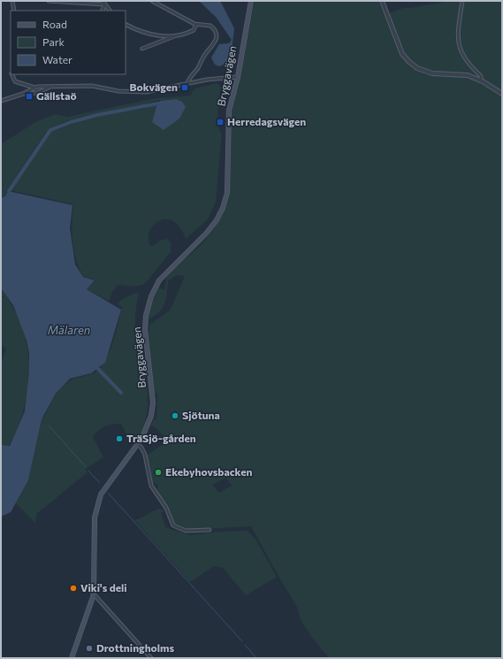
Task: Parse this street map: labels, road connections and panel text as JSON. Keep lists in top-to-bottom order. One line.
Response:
{"streets":{"main road":["Bryggavägen"]},"water":["Mälaren"],"places":{"transit":["Bokvägen","Gällstaö","Herredagsvägen"],"other":["Sjötuna","TräSjö-gården","Ekebyhovsbacken","Viki's deli","Drottningholms"]},"legend":["Road","Park","Water"]}
